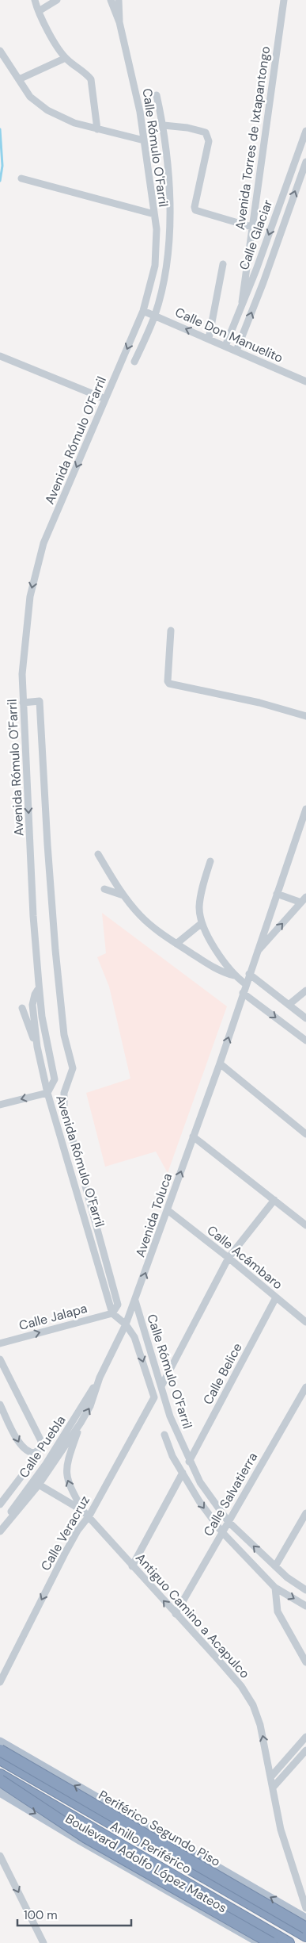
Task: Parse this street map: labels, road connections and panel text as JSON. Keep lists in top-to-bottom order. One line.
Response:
{"streets":{"highway":["Periférico Segundo Piso","Anillo Periférico"],"main road":["Boulevard Adolfo López Mateos"],"street":["Avenida Torres de Ixtapantongo","Calle Rómulo O'Farril","Calle Glaciar","Calle Don Manuelito","Avenida Rómulo O'Farril","Avenida Toluca","Calle Acámbaro","Calle Jalapa","Calle Belice","Calle Puebla","Calle Salvatierra","Calle Veracruz","Antiguo Camino a Acapulco"]},"crossings":[["Avenida Torres de Ixtapantongo","Calle Glaciar"],["Calle Rómulo O'Farril","Avenida Rómulo O'Farril"],["Calle Rómulo O'Farril","Avenida Toluca"],["Calle Rómulo O'Farril","Calle Belice"],["Calle Rómulo O'Farril","Calle Salvatierra"],["Calle Rómulo O'Farril","Calle Veracruz"],["Calle Glaciar","Calle Don Manuelito"],["Calle Don Manuelito","Avenida Rómulo O'Farril"],["Avenida Rómulo O'Farril","Calle Jalapa"],["Avenida Toluca","Calle Acámbaro"],["Avenida Toluca","Calle Puebla"],["Avenida Toluca","Antiguo Camino a Acapulco"],["Calle Acámbaro","Calle Belice"],["Calle Salvatierra","Antiguo Camino a Acapulco"],["Calle Veracruz","Antiguo Camino a Acapulco"]],"one_way":["Avenida Toluca","Calle Jalapa","Calle Veracruz","Antiguo Camino a Acapulco"],"scale_bar":"100 m"}
